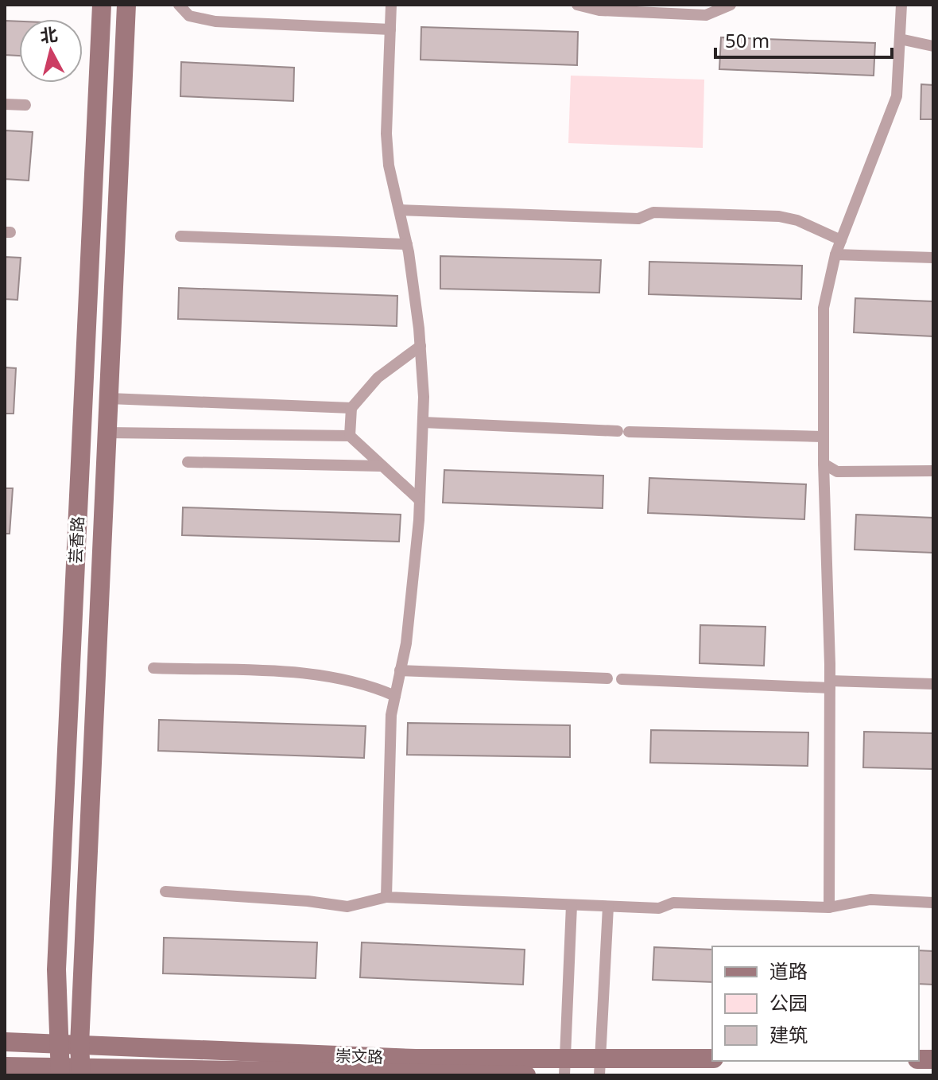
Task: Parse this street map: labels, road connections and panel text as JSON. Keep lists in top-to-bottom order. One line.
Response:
{"streets":{"street":["芸香路","崇文路"]},"crossings":[["芸香路","崇文路"]],"legend":["道路","公园","建筑"],"scale_bar":"50 m","north":"top"}
